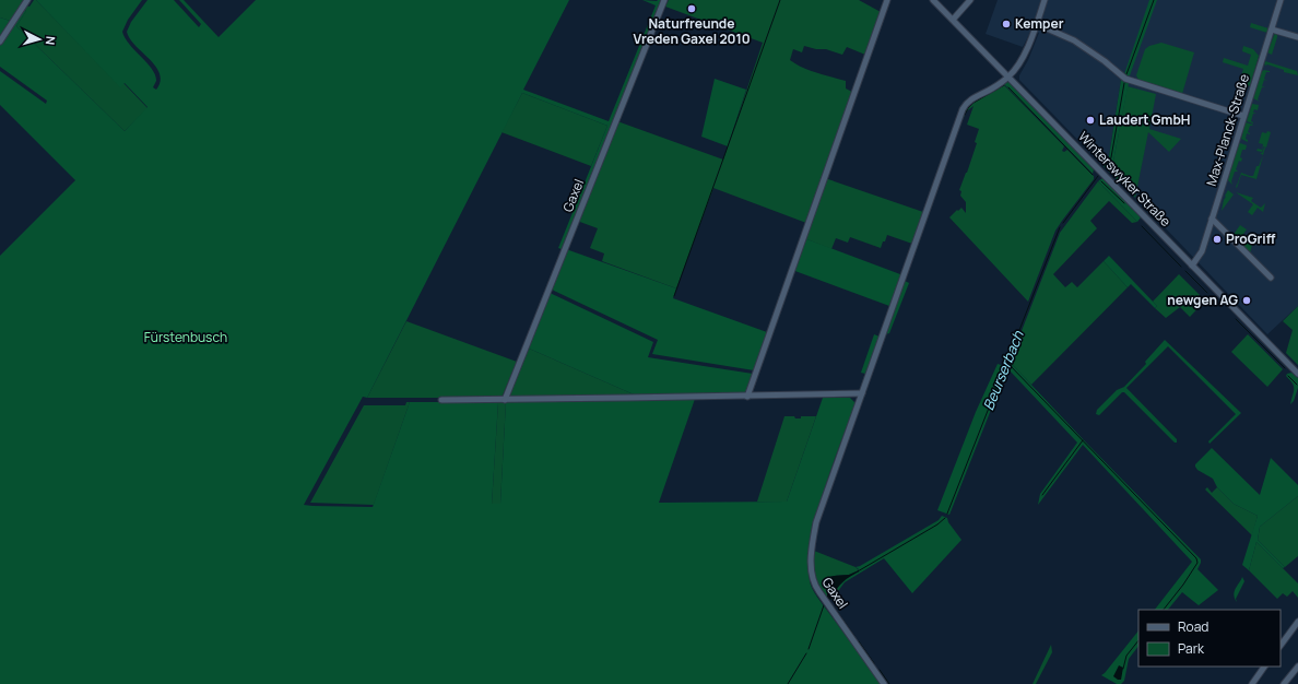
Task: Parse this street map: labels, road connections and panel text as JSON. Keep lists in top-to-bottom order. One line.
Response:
{"streets":{"street":["Max-Planck-Straße","Winterswyker Straße","Gaxel"]},"crossings":[["Max-Planck-Straße","Winterswyker Straße"],["Winterswyker Straße","Gaxel"]],"water":["Beurserbach"],"parks":["Fürstenbusch"],"places":["Naturfreunde Vreden Gaxel 2010","Kemper","Laudert GmbH","ProGriff","newgen AG"],"legend":["Road","Park"],"north":"right"}
